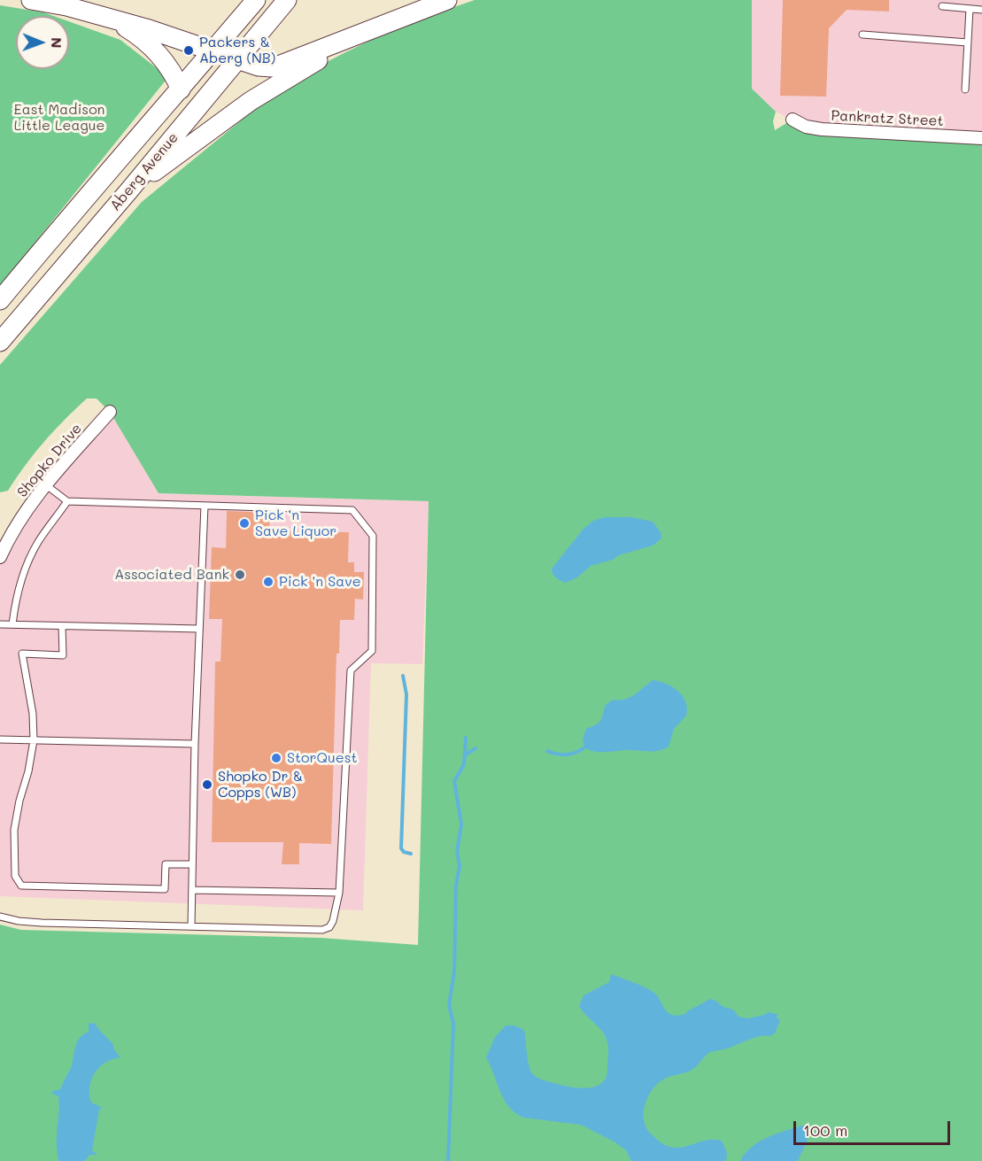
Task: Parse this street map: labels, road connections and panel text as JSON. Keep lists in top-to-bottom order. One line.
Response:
{"streets":{"main road":["Aberg Avenue"],"street":["Pankratz Street","Shopko Drive"]},"parks":["East Madison Little League"],"places":["Packers & Aberg (NB)","Pick 'n Save Liquor","Associated Bank","Pick 'n Save","StorQuest","Shopko Dr & Copps (WB)"],"scale_bar":"100 m","north":"right"}
